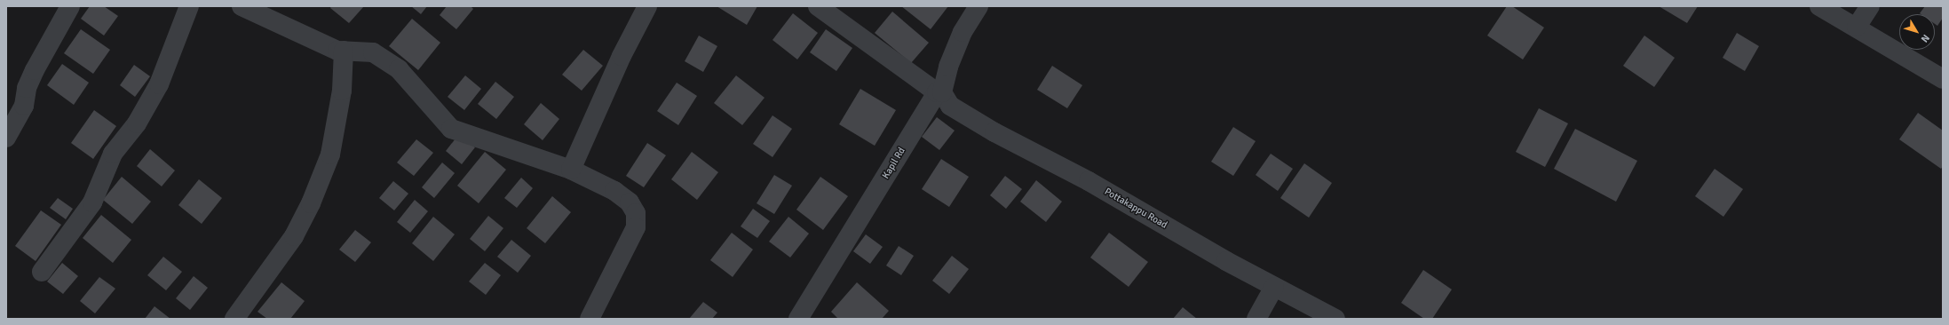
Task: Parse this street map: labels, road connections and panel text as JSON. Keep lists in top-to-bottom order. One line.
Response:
{"streets":{"street":["Kapil Rd","Pottakappu Road"]},"crossings":[["Kapil Rd","Pottakappu Road"]],"north":"bottom right"}
